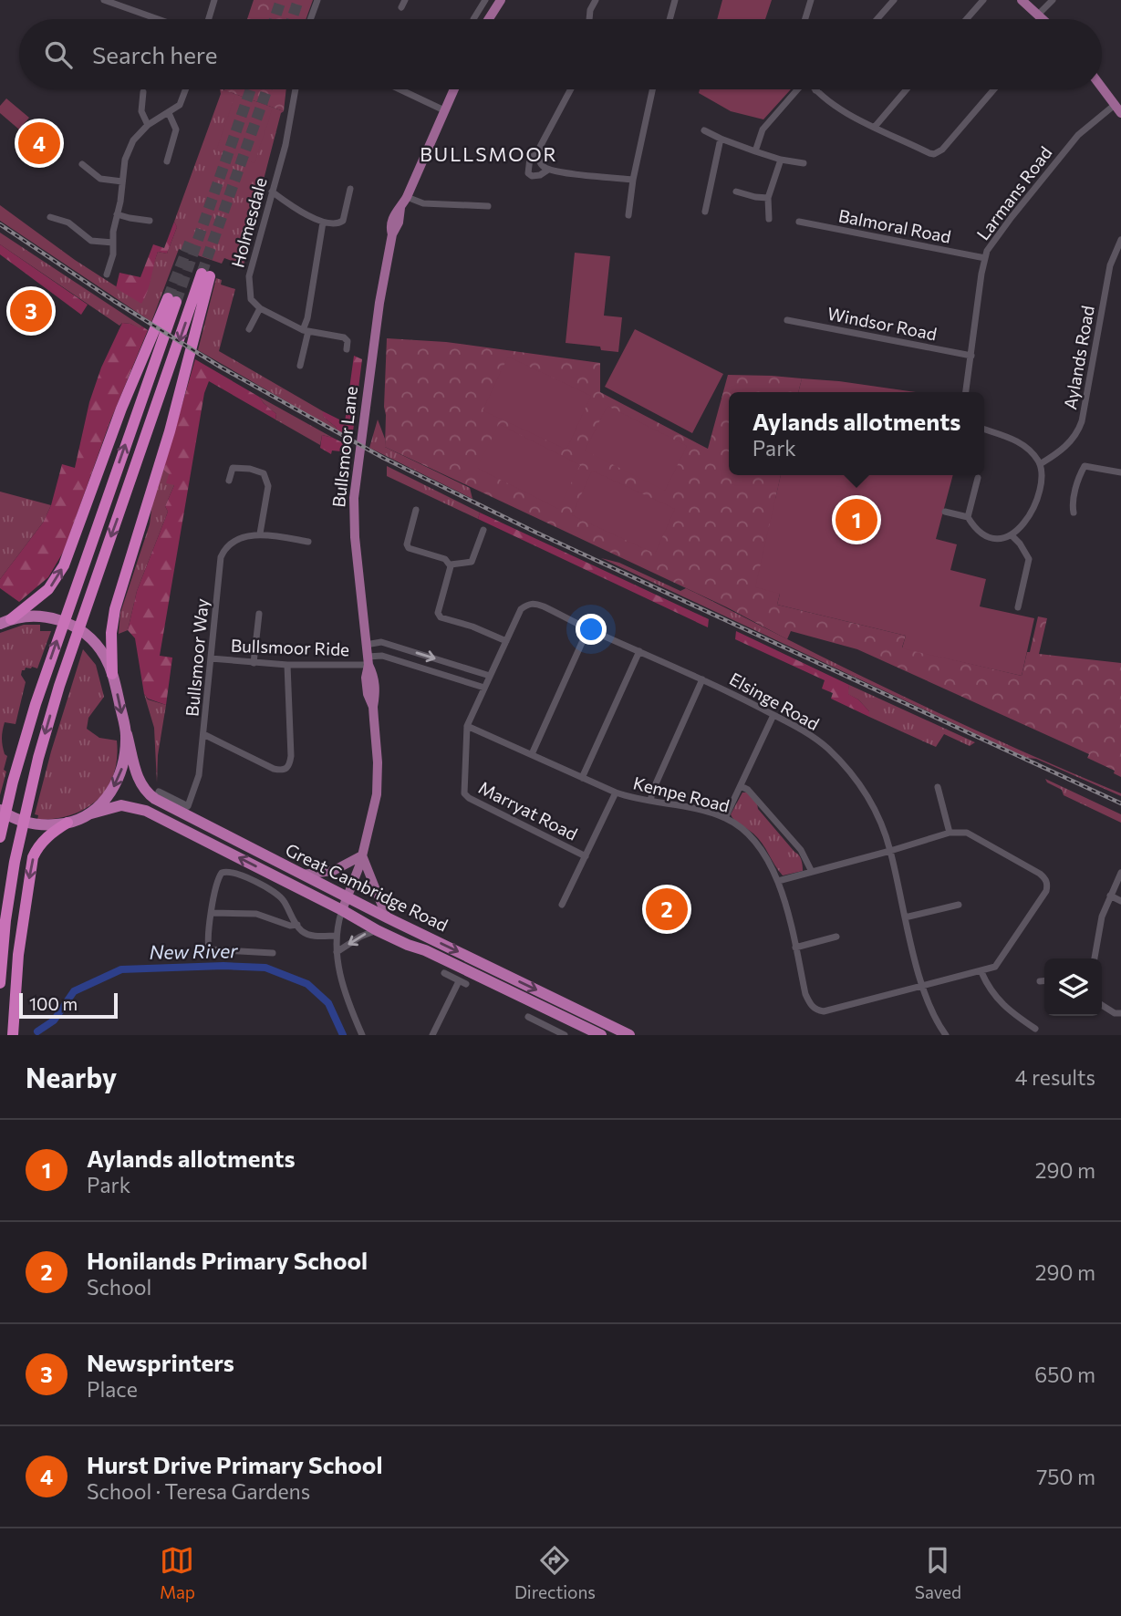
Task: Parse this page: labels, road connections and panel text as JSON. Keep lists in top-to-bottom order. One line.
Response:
{"streets":{"highway":["Great Cambridge Road"],"main road":["Bullsmoor Lane"],"street":["Larmans Road","Holmesdale","Balmoral Road","Windsor Road","Aylands Road","Bullsmoor Ride","Bullsmoor Way","Elsinge Road","Kempe Road","Marryat Road"]},"crossings":[["Larmans Road","Balmoral Road"],["Larmans Road","Windsor Road"],["Bullsmoor Lane","Bullsmoor Ride"],["Bullsmoor Lane","Great Cambridge Road"],["Bullsmoor Ride","Bullsmoor Way"],["Bullsmoor Ride","Marryat Road"],["Elsinge Road","Kempe Road"],["Elsinge Road","Marryat Road"],["Kempe Road","Marryat Road"]],"districts":["BULLSMOOR"],"water":["New River"],"scale_bar":"100 m","page":{"search":"Search here","pins":["4","3","1","2"],"popup":["Aylands allotments","Park"],"scale":"100 m","heading":["Nearby","4 results"],"list":[{"mark":"1","name":"Aylands allotments","note":"Park","value":"290 m"},{"mark":"2","name":"Honilands Primary School","note":"School","value":"290 m"},{"mark":"3","name":"Newsprinters","note":"Place","value":"650 m"},{"mark":"4","name":"Hurst Drive Primary School","note":"School · Teresa Gardens","value":"750 m"}],"nav":["Map","Directions","Saved"]}}
